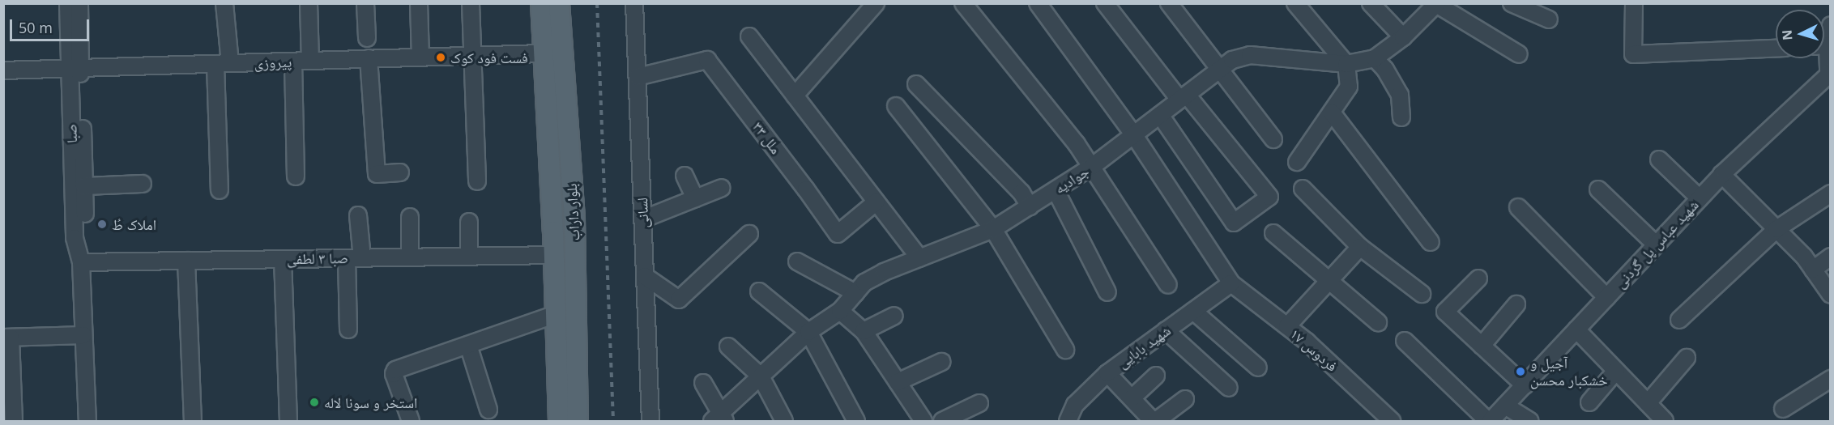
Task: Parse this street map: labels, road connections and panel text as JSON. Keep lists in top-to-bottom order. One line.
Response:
{"streets":{"main road":["بلوار داراب"],"street":["پیروزی","صبا","ملل ۳۳","جوادیه","لسانی","شهید عباس پل گردنی","صبا ۳ لطفی","شهید بابایی","فردوس ۱۷"]},"crossings":[["پیروزی","صبا"],["پیروزی","بلوار داراب"],["صبا","صبا ۳ لطفی"],["ملل ۳۳","لسانی"],["جوادیه","فردوس ۱۷"],["بلوار داراب","صبا ۳ لطفی"],["شهید بابایی","فردوس ۱۷"]],"places":["فست فود کوک","املاک طُ","آجیل و خشکبار محسن","استخر و سونا لاله"],"scale_bar":"50 m","north":"left"}
